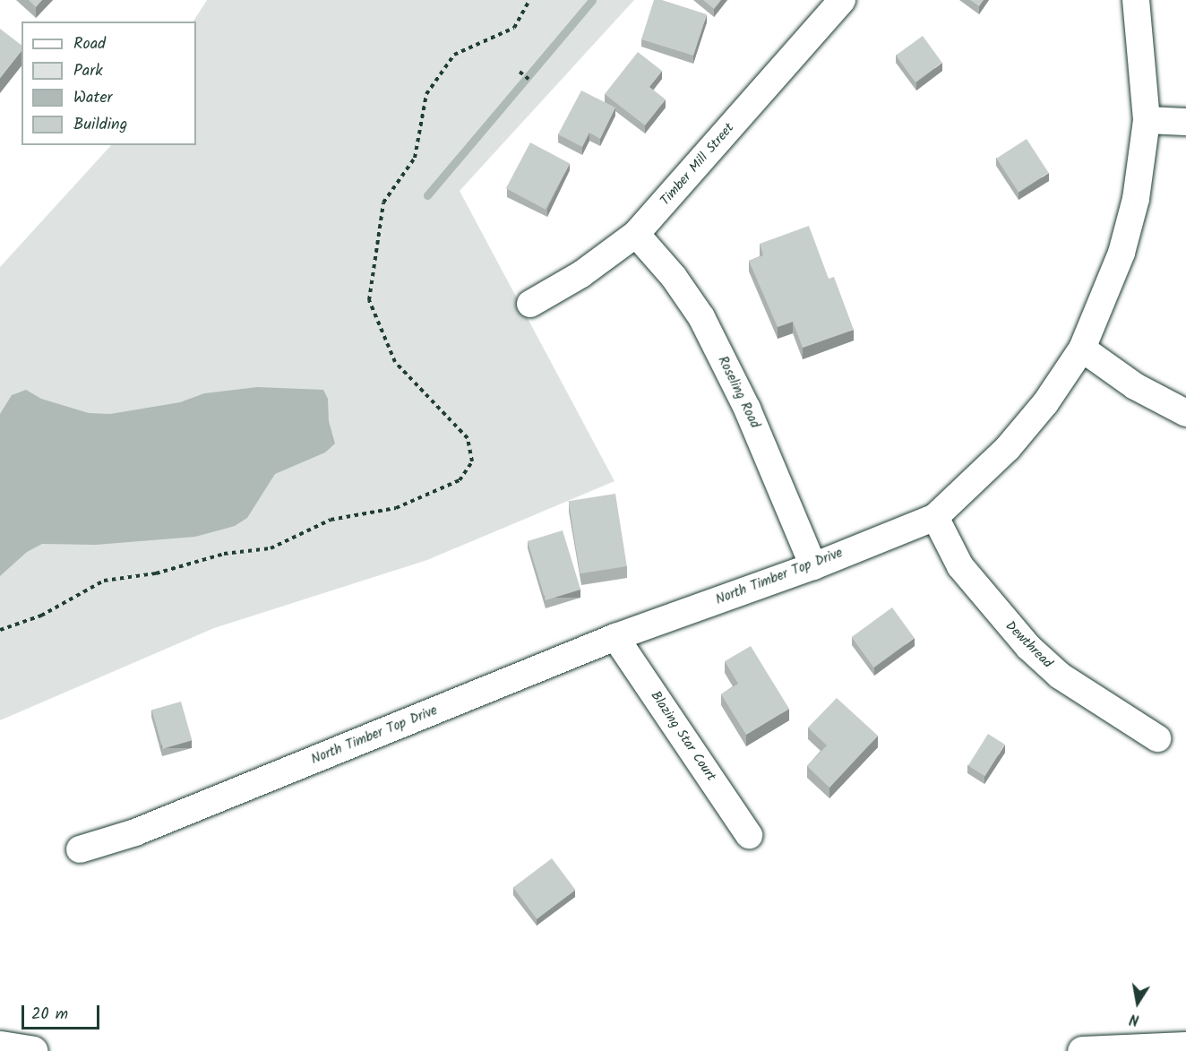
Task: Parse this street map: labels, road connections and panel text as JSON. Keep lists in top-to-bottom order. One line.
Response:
{"streets":{"street":["Timber Mill Street","Roseling Road","North Timber Top Drive","Dewthread","Blazing Star Court"]},"crossings":[["Timber Mill Street","Roseling Road"],["Roseling Road","North Timber Top Drive"],["North Timber Top Drive","Dewthread"],["North Timber Top Drive","Blazing Star Court"]],"legend":["Road","Park","Water","Building"],"scale_bar":"20 m","north":"bottom"}
